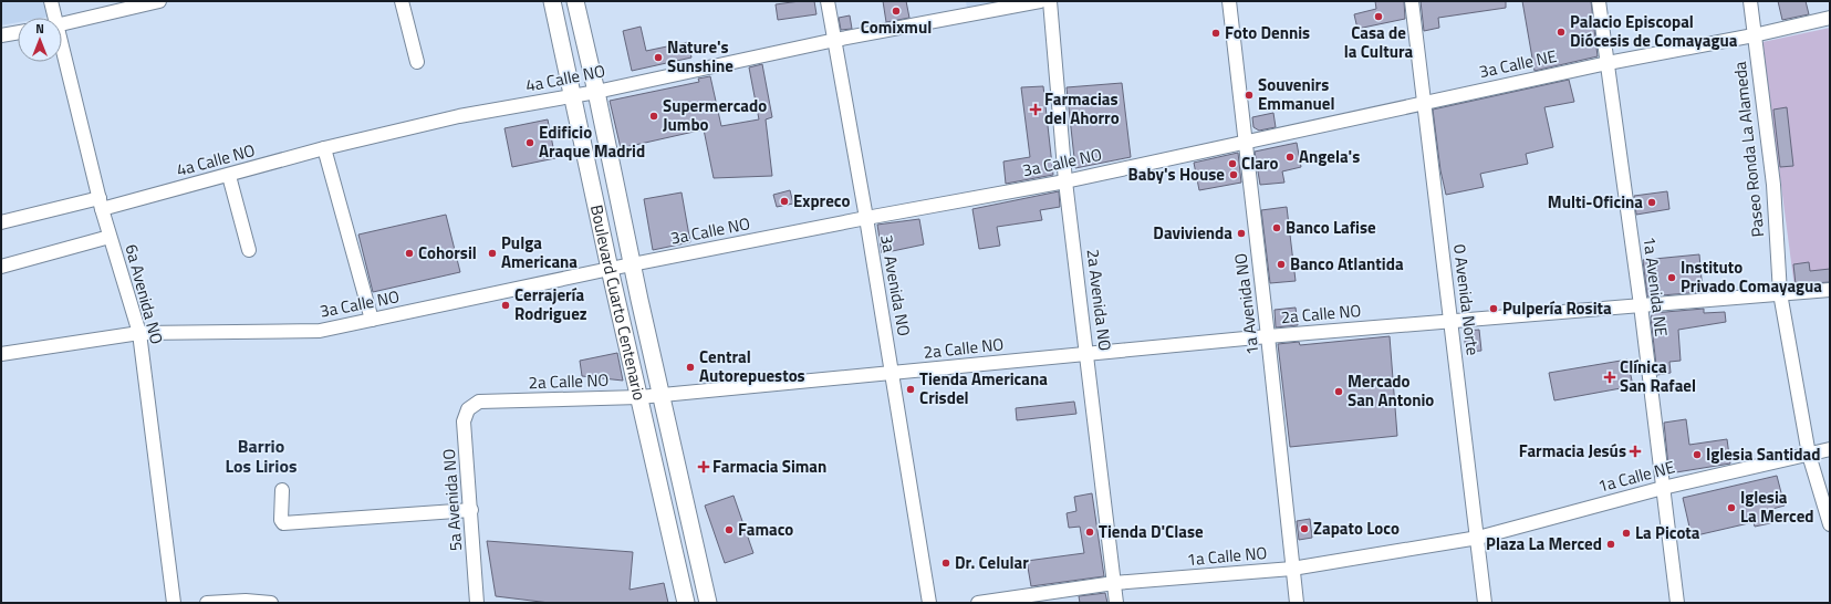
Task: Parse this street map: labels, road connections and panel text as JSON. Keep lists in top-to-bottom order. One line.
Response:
{"streets":{"main road":["Boulevard Cuarto Centenario"],"street":["3a Calle NE","4a Calle NO","Paseo Ronda La Alameda","3a Calle NO","3a Avenida NO","1a Avenida NE","6a Avenida NO","2a Avenida NO","0 Avenida Norte","1a Avenida NO","2a Calle NO","1a Calle NE","5a Avenida NO","1a Calle NO"]},"crossings":[["3a Calle NE","Paseo Ronda La Alameda"],["3a Calle NE","3a Calle NO"],["3a Calle NE","1a Avenida NE"],["3a Calle NE","0 Avenida Norte"],["4a Calle NO","3a Avenida NO"],["4a Calle NO","6a Avenida NO"],["4a Calle NO","Boulevard Cuarto Centenario"],["Paseo Ronda La Alameda","2a Calle NO"],["Paseo Ronda La Alameda","1a Calle NE"],["3a Calle NO","3a Avenida NO"],["3a Calle NO","6a Avenida NO"],["3a Calle NO","2a Avenida NO"],["3a Calle NO","0 Avenida Norte"],["3a Calle NO","Boulevard Cuarto Centenario"],["3a Calle NO","1a Avenida NO"],["3a Avenida NO","2a Calle NO"],["1a Avenida NE","2a Calle NO"],["1a Avenida NE","1a Calle NE"],["2a Avenida NO","2a Calle NO"],["2a Avenida NO","1a Calle NO"],["0 Avenida Norte","2a Calle NO"],["0 Avenida Norte","1a Calle NE"],["0 Avenida Norte","1a Calle NO"],["Boulevard Cuarto Centenario","2a Calle NO"],["1a Avenida NO","2a Calle NO"],["1a Avenida NO","1a Calle NO"],["2a Calle NO","5a Avenida NO"],["1a Calle NE","1a Calle NO"]],"districts":["Barrio Los Lirios"],"places":{"other":["Comixmul","Casa de la Cultura","Palacio Episcopal Diócesis de Comayagua","Foto Dennis","Nature's Sunshine","Souvenirs Emmanuel","Supermercado Jumbo","Edificio Araque Madrid","Angela's","Claro","Baby's House","Expreco","Multi-Oficina","Banco Lafise","Davivienda","Cohorsil","Pulga Americana","Banco Atlantida","Instituto Privado Comayagua","Cerrajería Rodriguez","Pulpería Rosita","Central Autorepuestos","Tienda Americana Crisdel","Mercado San Antonio","Iglesia Santidad","Iglesia La Merced","Zapato Loco","Famaco","Tienda D'Clase","La Picota","Plaza La Merced","Dr. Celular"],"health":["Farmacias del Ahorro","Clínica San Rafael","Farmacia Jesús","Farmacia Siman"]},"north":"top"}
